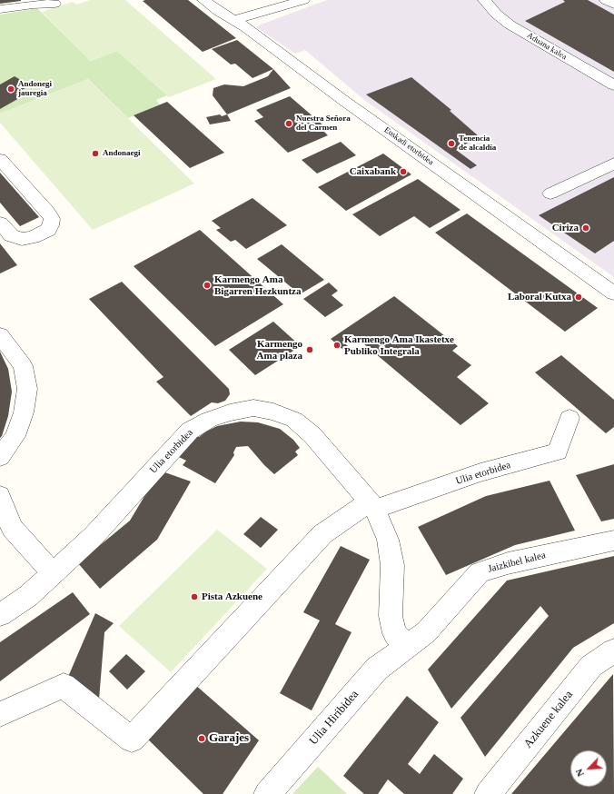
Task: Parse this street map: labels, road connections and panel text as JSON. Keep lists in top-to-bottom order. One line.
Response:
{"streets":{"street":["Aduana kalea","Euskadi etorbidea","Ulia etorbidea","Jaizkibel kalea","Ulia Hiribidea","Azkuene kalea"]},"crossings":[["Ulia etorbidea","Jaizkibel kalea"],["Ulia etorbidea","Ulia Hiribidea"],["Jaizkibel kalea","Ulia Hiribidea"]],"places":["Andonegi jauregia","Nuestra Señora del Carmen","Tenencia de alcaldía","Andonaegi","Caixabank","Ciriza","Karmengo Ama Bigarren Hezkuntza","Laboral Kutxa","Karmengo Ama Ikastetxe Publiko Integrala","Karmengo Ama plaza","Pista Azkuene","Garajes"],"north":"bottom left"}
